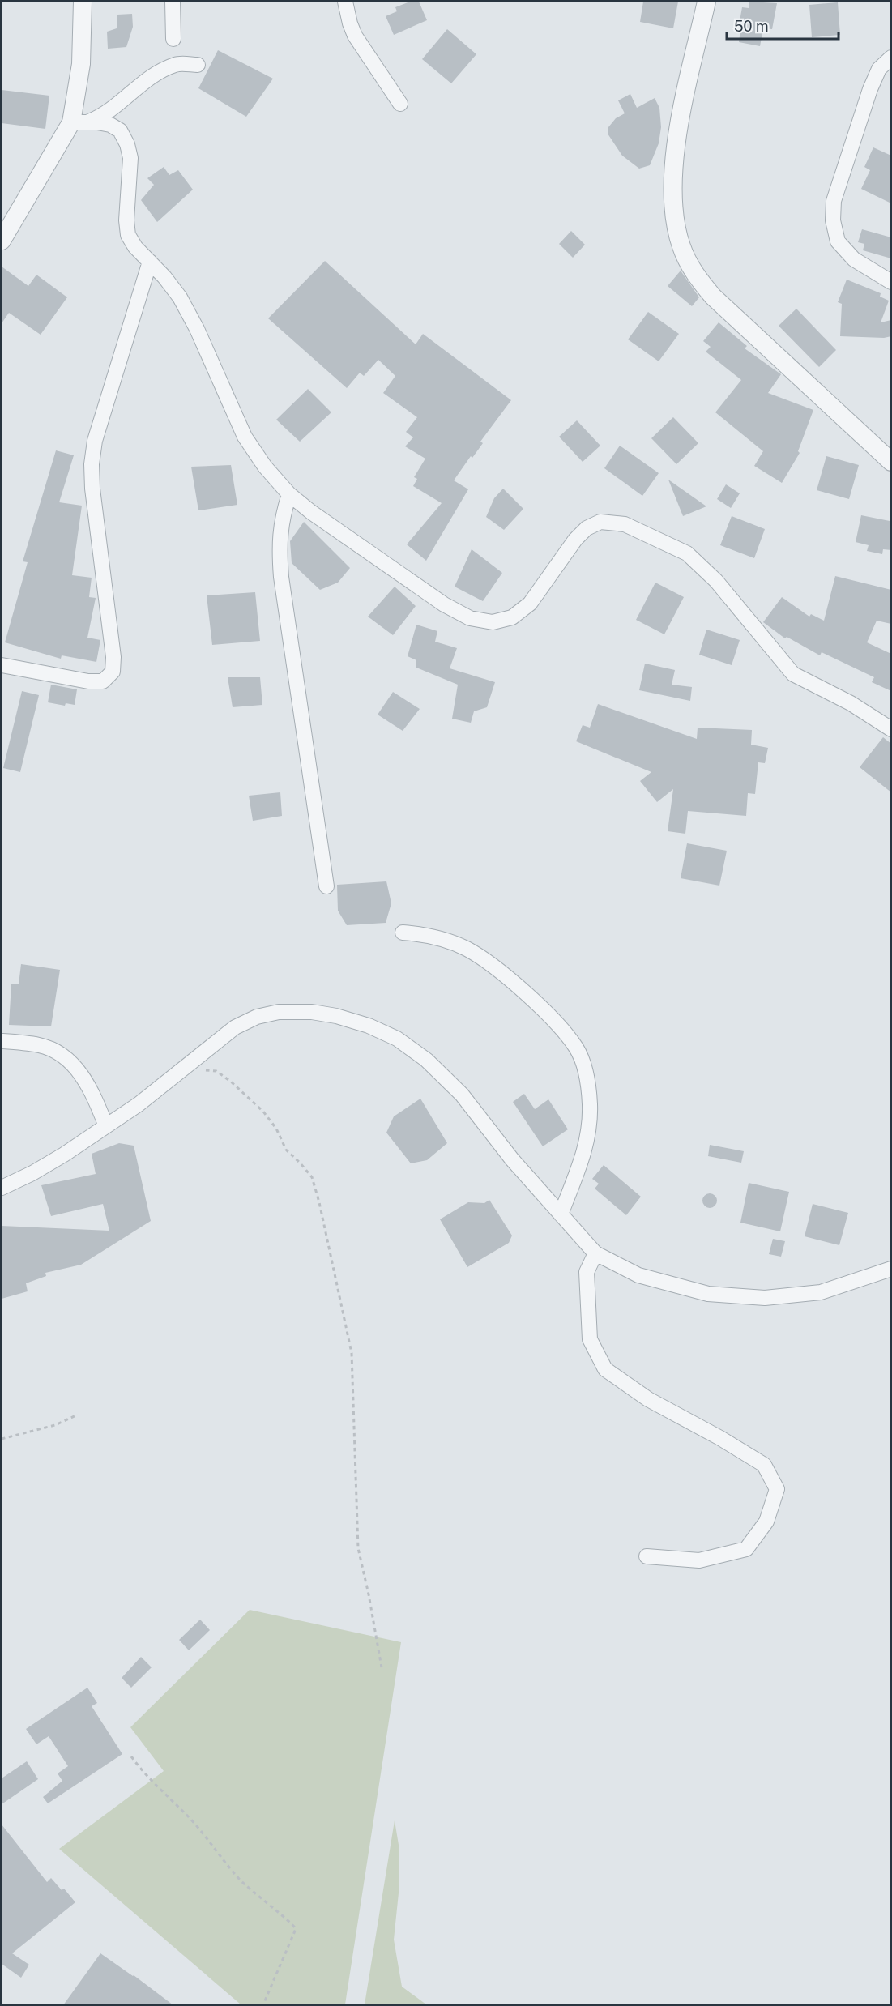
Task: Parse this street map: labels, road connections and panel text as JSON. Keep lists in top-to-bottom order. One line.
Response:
{"scale_bar":"50 m"}
